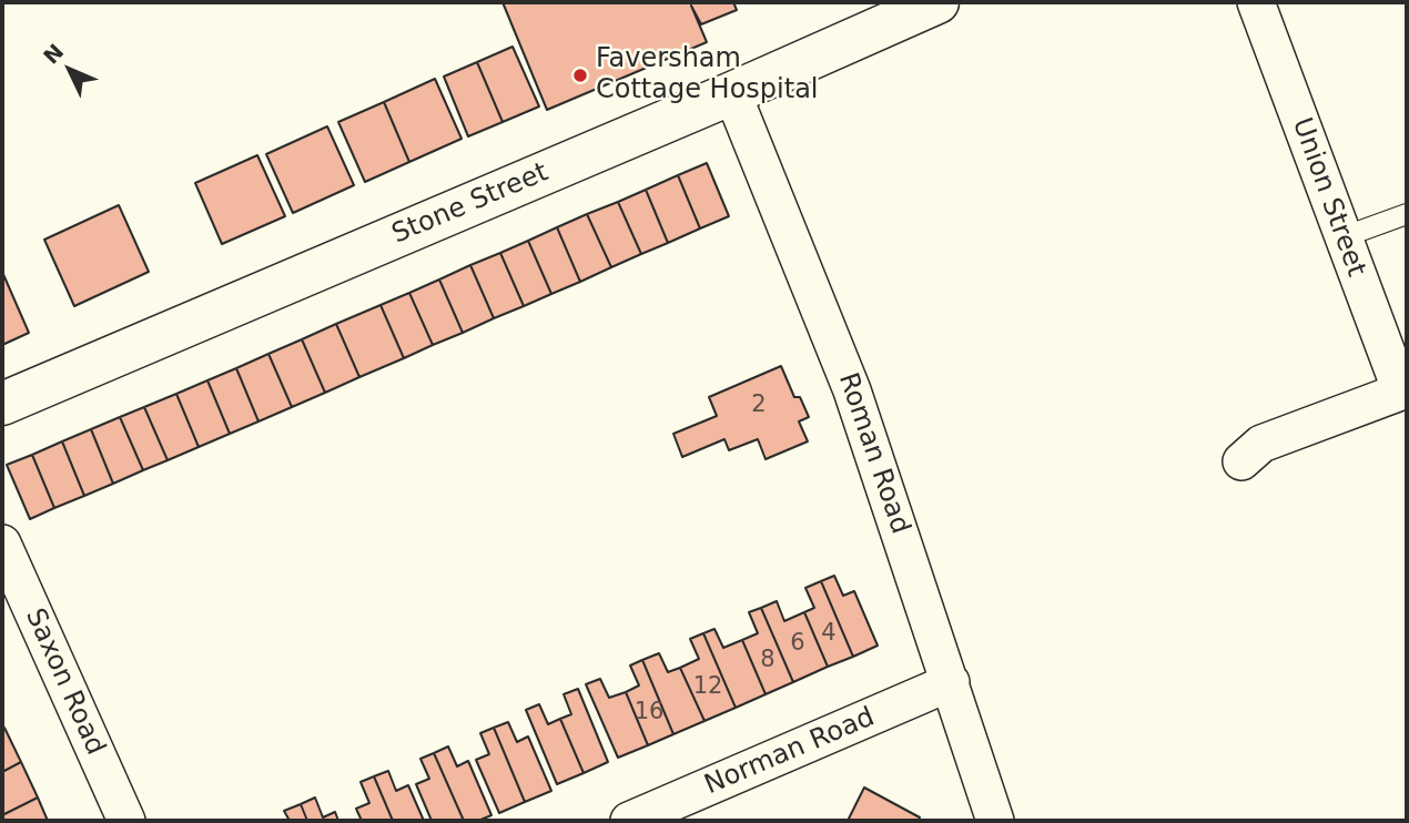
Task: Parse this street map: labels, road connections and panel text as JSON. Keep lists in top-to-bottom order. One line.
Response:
{"streets":{"street":["Union Street","Stone Street","Roman Road","Saxon Road","Norman Road"]},"crossings":[["Stone Street","Roman Road"],["Roman Road","Norman Road"]],"places":["Faversham Cottage Hospital"],"house_numbers":["2","4","6","8","12","16"],"north":"top left"}
